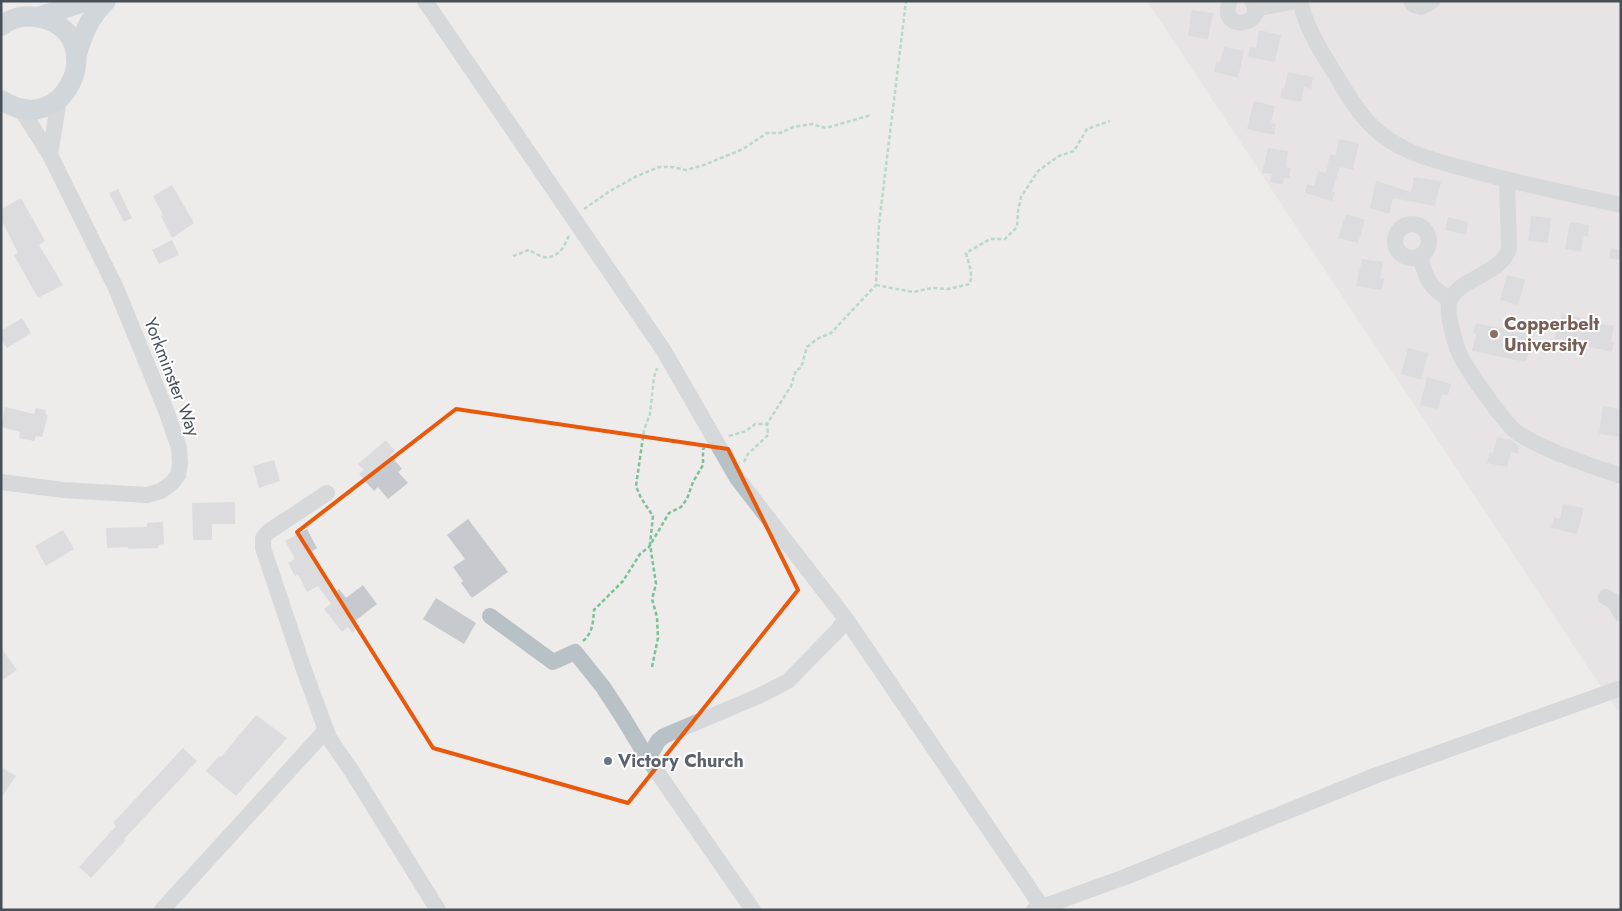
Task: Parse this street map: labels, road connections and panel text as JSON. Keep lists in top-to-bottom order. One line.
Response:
{"streets":{"street":["Yorkminster Way"]},"places":["Copperbelt University","Victory Church"]}
